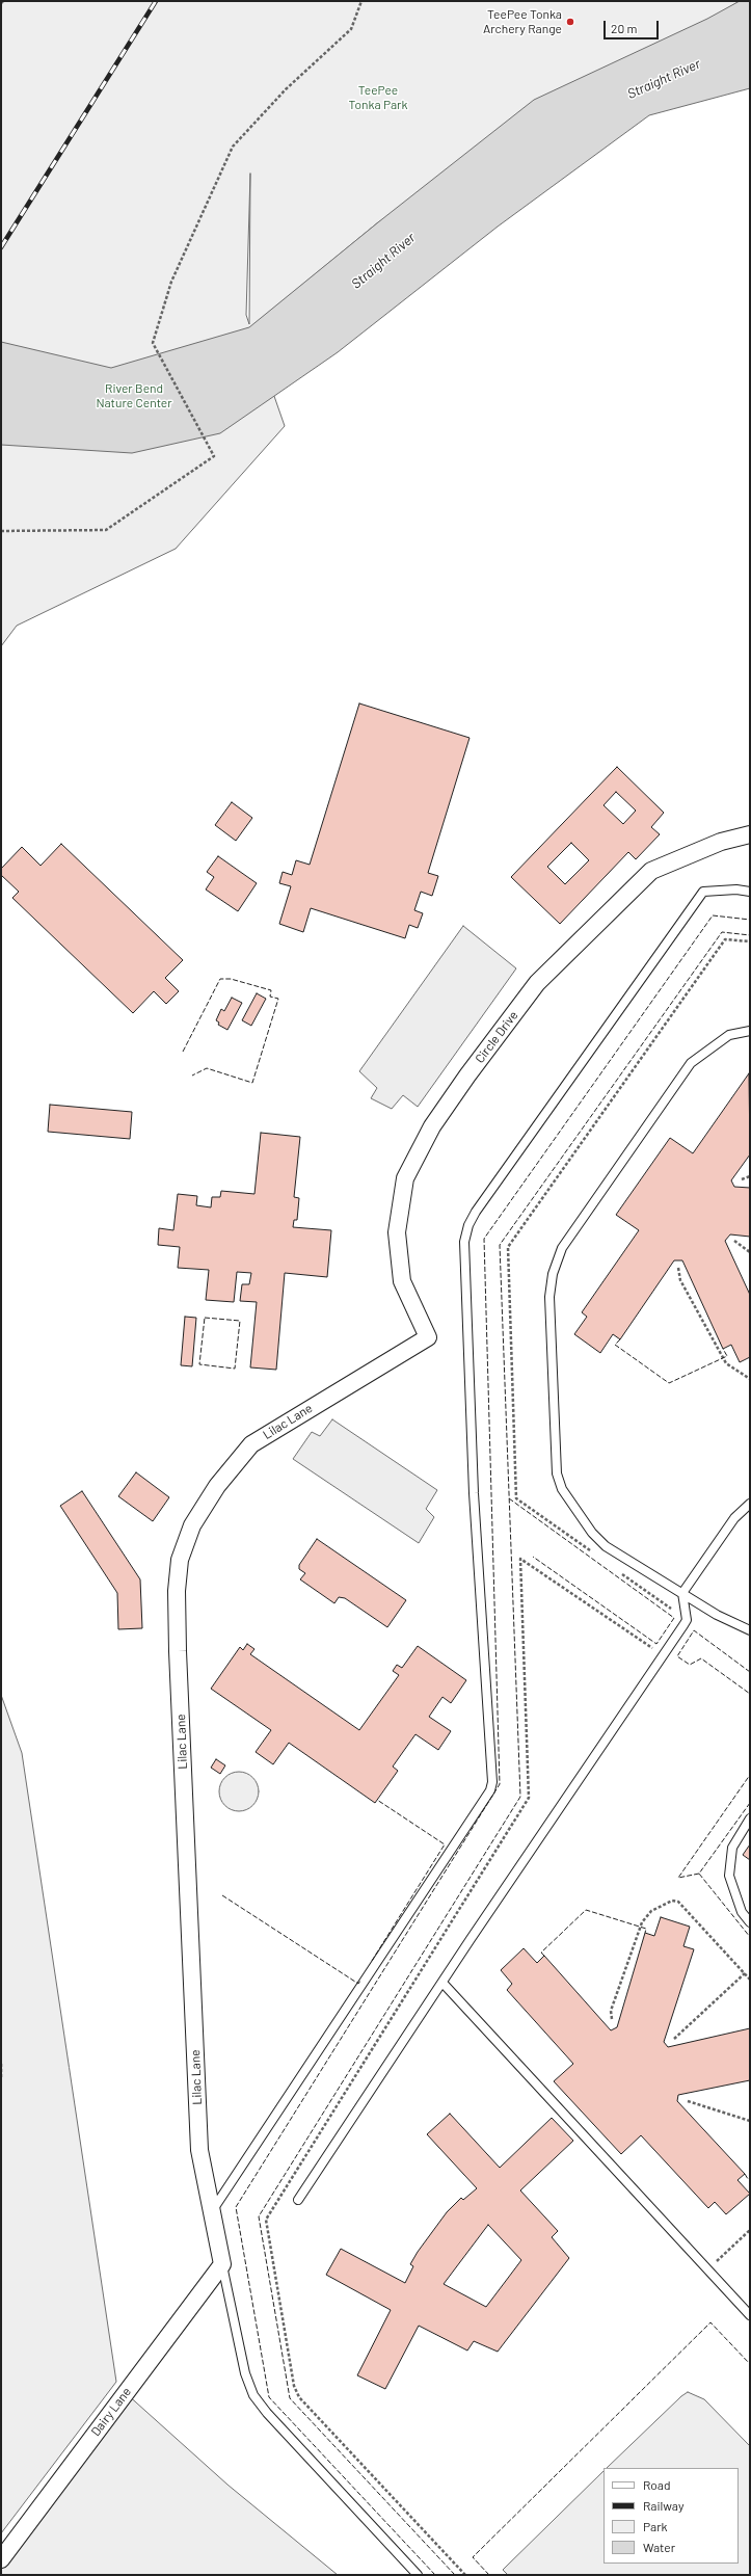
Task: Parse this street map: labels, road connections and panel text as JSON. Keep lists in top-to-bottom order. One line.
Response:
{"streets":{"street":["Circle Drive","Lilac Lane","Dairy Lane"]},"crossings":[["Circle Drive","Lilac Lane"],["Lilac Lane","Dairy Lane"]],"water":["Straight River"],"parks":["TeePee Tonka Park","River Bend Nature Center"],"places":["TeePee Tonka Archery Range"],"legend":["Road","Railway","Park","Water"],"scale_bar":"20 m"}
